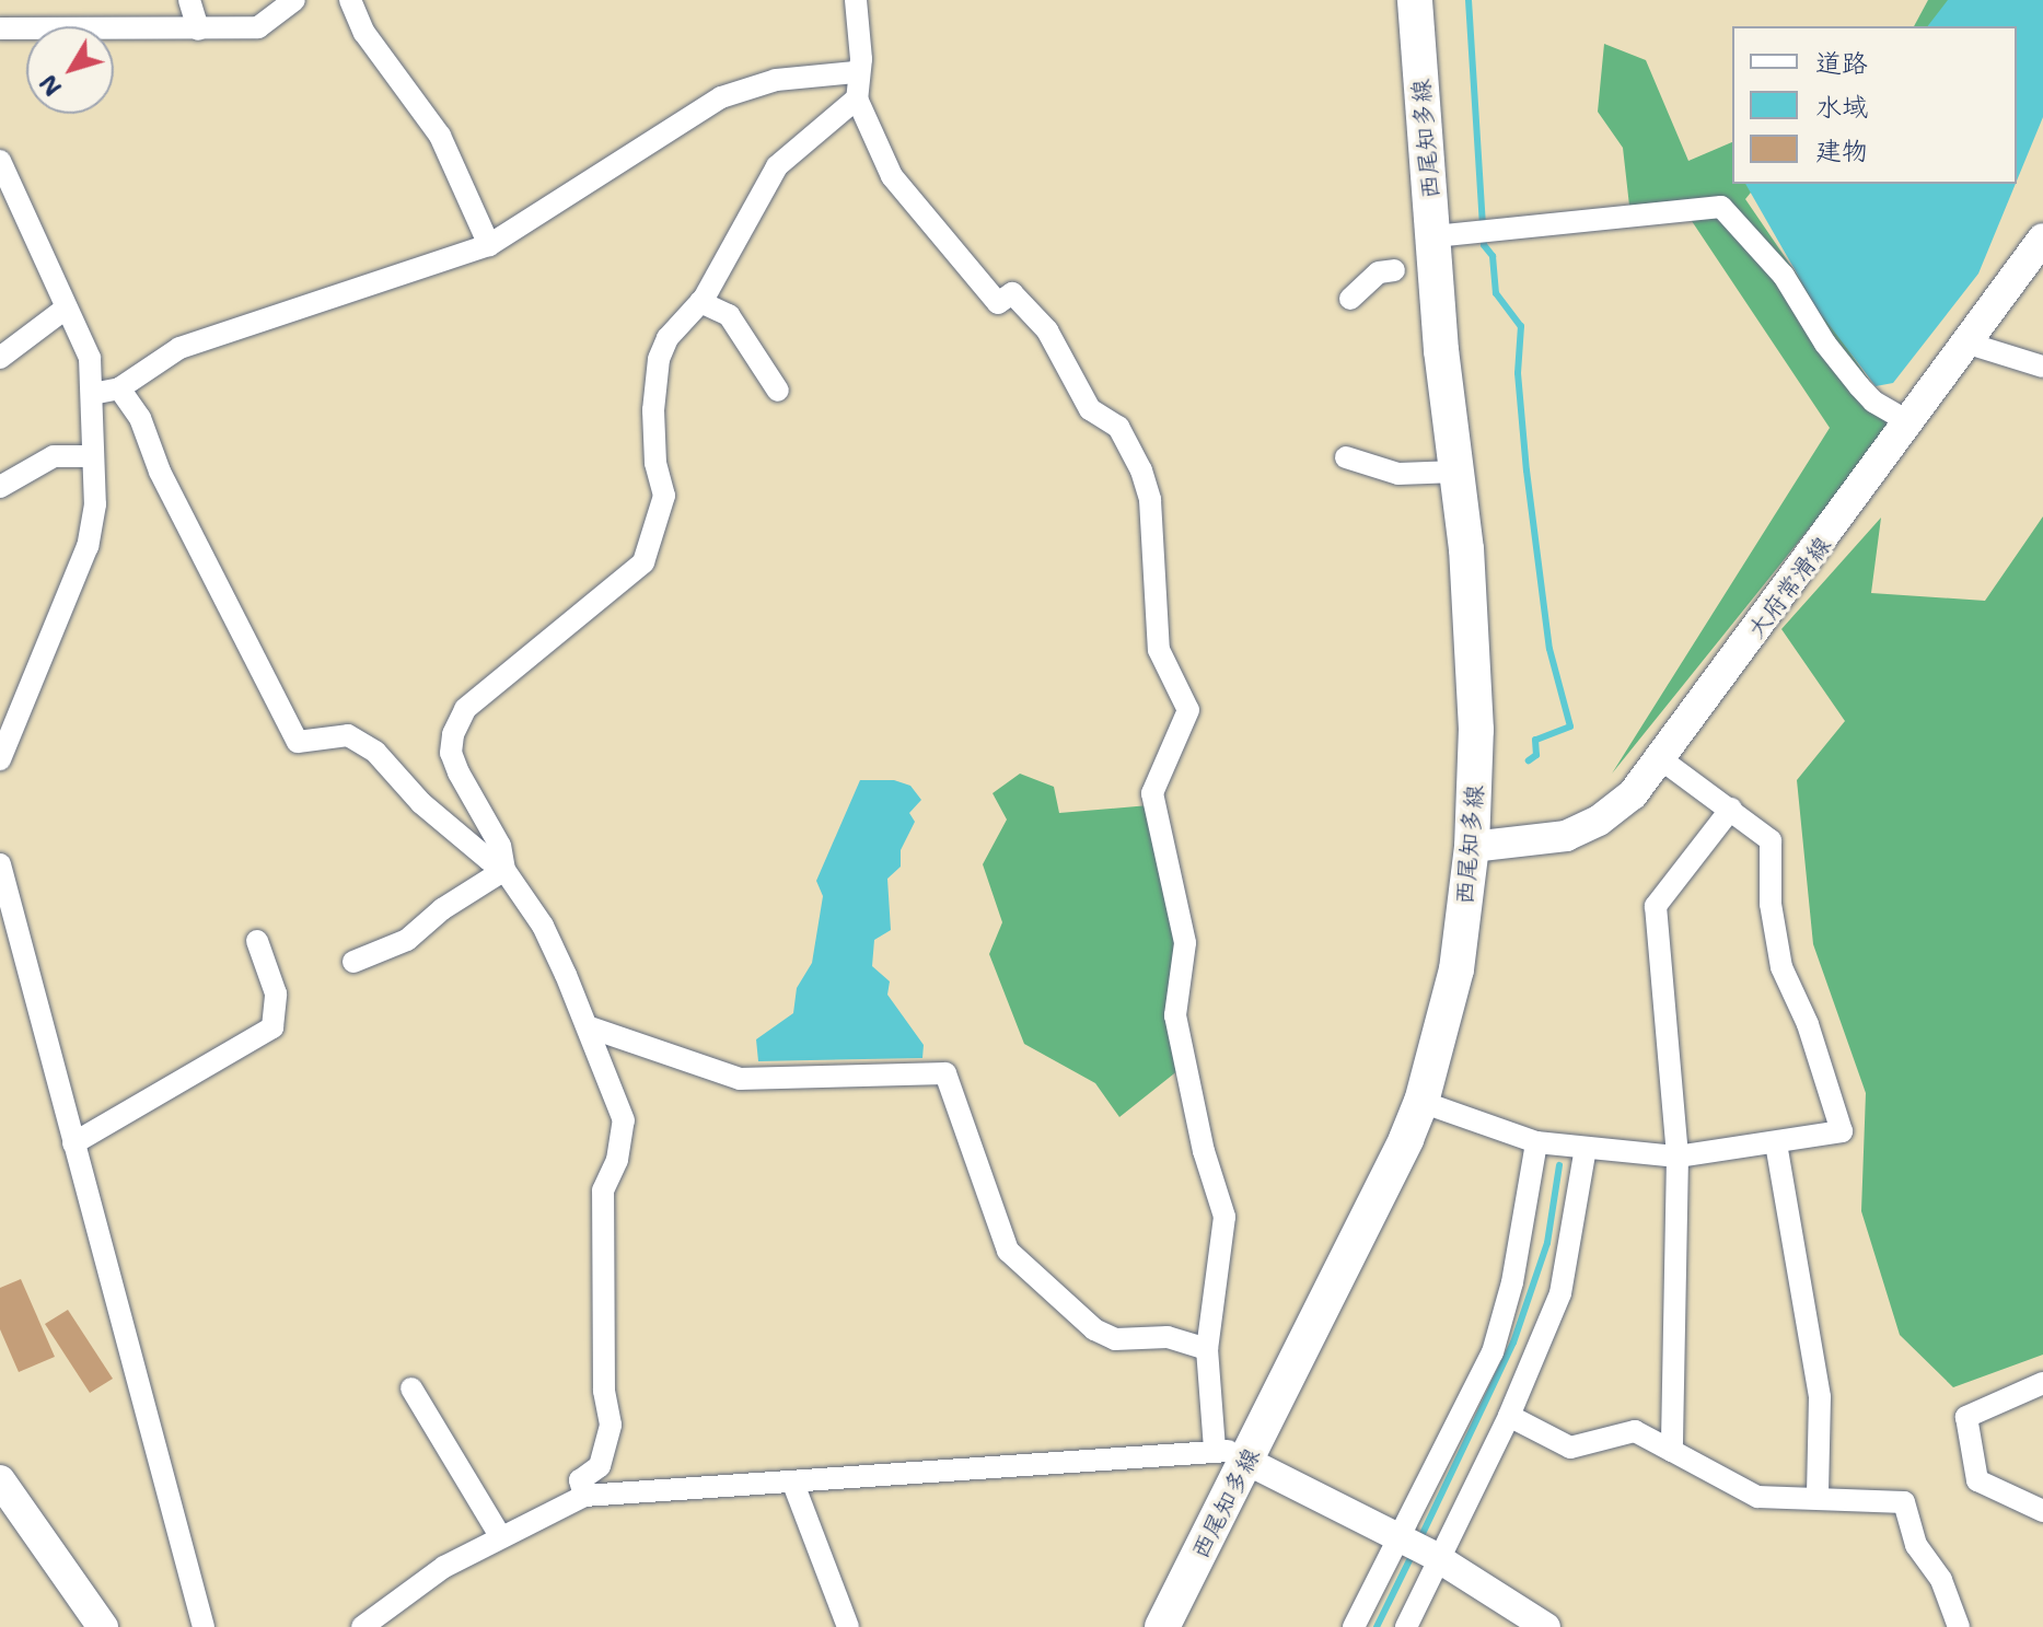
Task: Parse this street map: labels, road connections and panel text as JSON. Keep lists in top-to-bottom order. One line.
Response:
{"streets":{"main road":["西尾知多線","大府常滑線"]},"crossings":[["西尾知多線","大府常滑線"]],"legend":["道路","水域","建物"],"north":"bottom left"}
